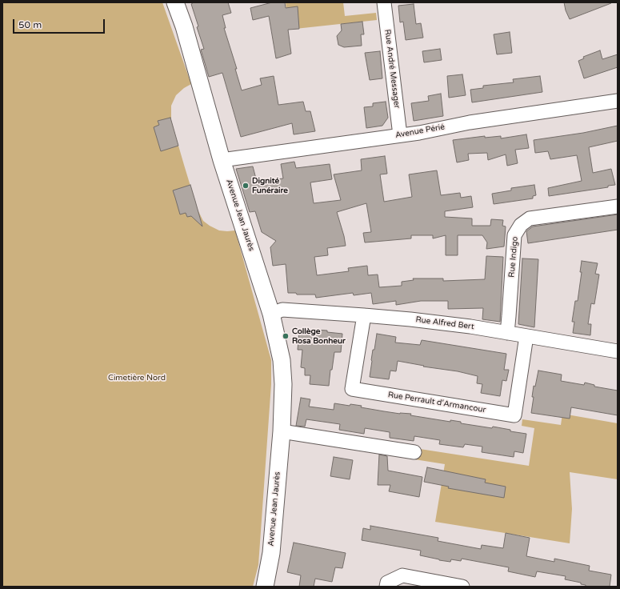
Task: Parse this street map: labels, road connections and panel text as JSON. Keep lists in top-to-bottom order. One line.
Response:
{"streets":{"street":["Rue André Messager","Avenue Périé","Avenue Jean Jaurès","Rue Indigo","Rue Alfred Bert","Rue Perrault d'Armancour"]},"crossings":[["Rue André Messager","Avenue Périé"],["Avenue Périé","Avenue Jean Jaurès"],["Avenue Jean Jaurès","Rue Alfred Bert"],["Rue Indigo","Rue Alfred Bert"],["Rue Alfred Bert","Rue Perrault d'Armancour"]],"parks":["Cimetière Nord"],"places":["Dignité Funéraire","Collège Rosa Bonheur"],"scale_bar":"50 m"}
